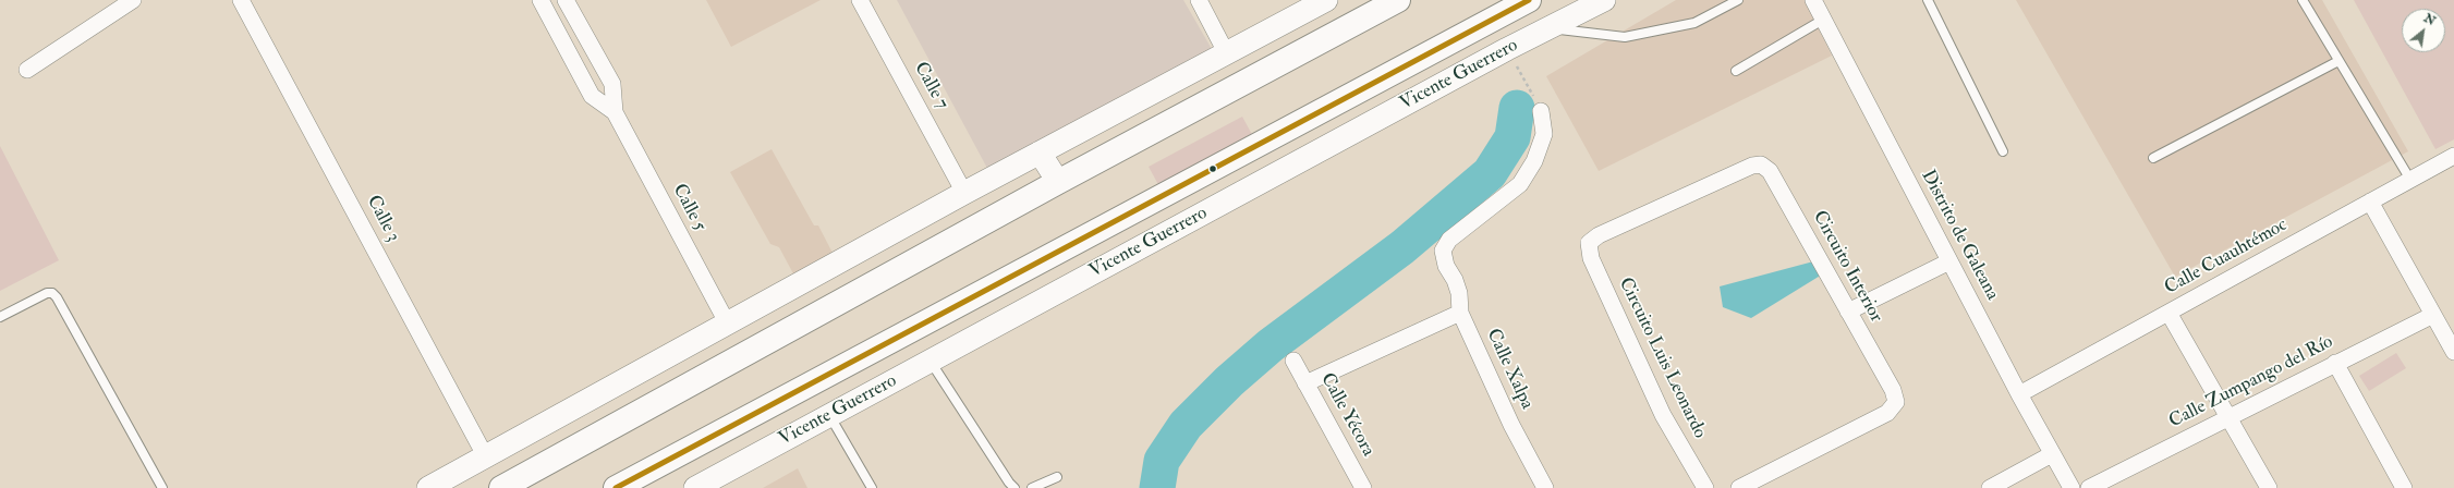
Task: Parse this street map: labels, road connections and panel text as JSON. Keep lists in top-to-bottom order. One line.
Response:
{"streets":{"main road":["Vicente Guerrero"],"street":["Calle 7","Calle 5","Calle 3","Distrito de Galeana","Calle Cuauhtémoc","Circuito Interior","Circuito Luis Leonardo","Calle Xalpa","Calle Zumpango del Río","Calle Yécora"]},"crossings":[["Distrito de Galeana","Calle Cuauhtémoc"],["Circuito Interior","Circuito Luis Leonardo"]],"north":"top right"}
